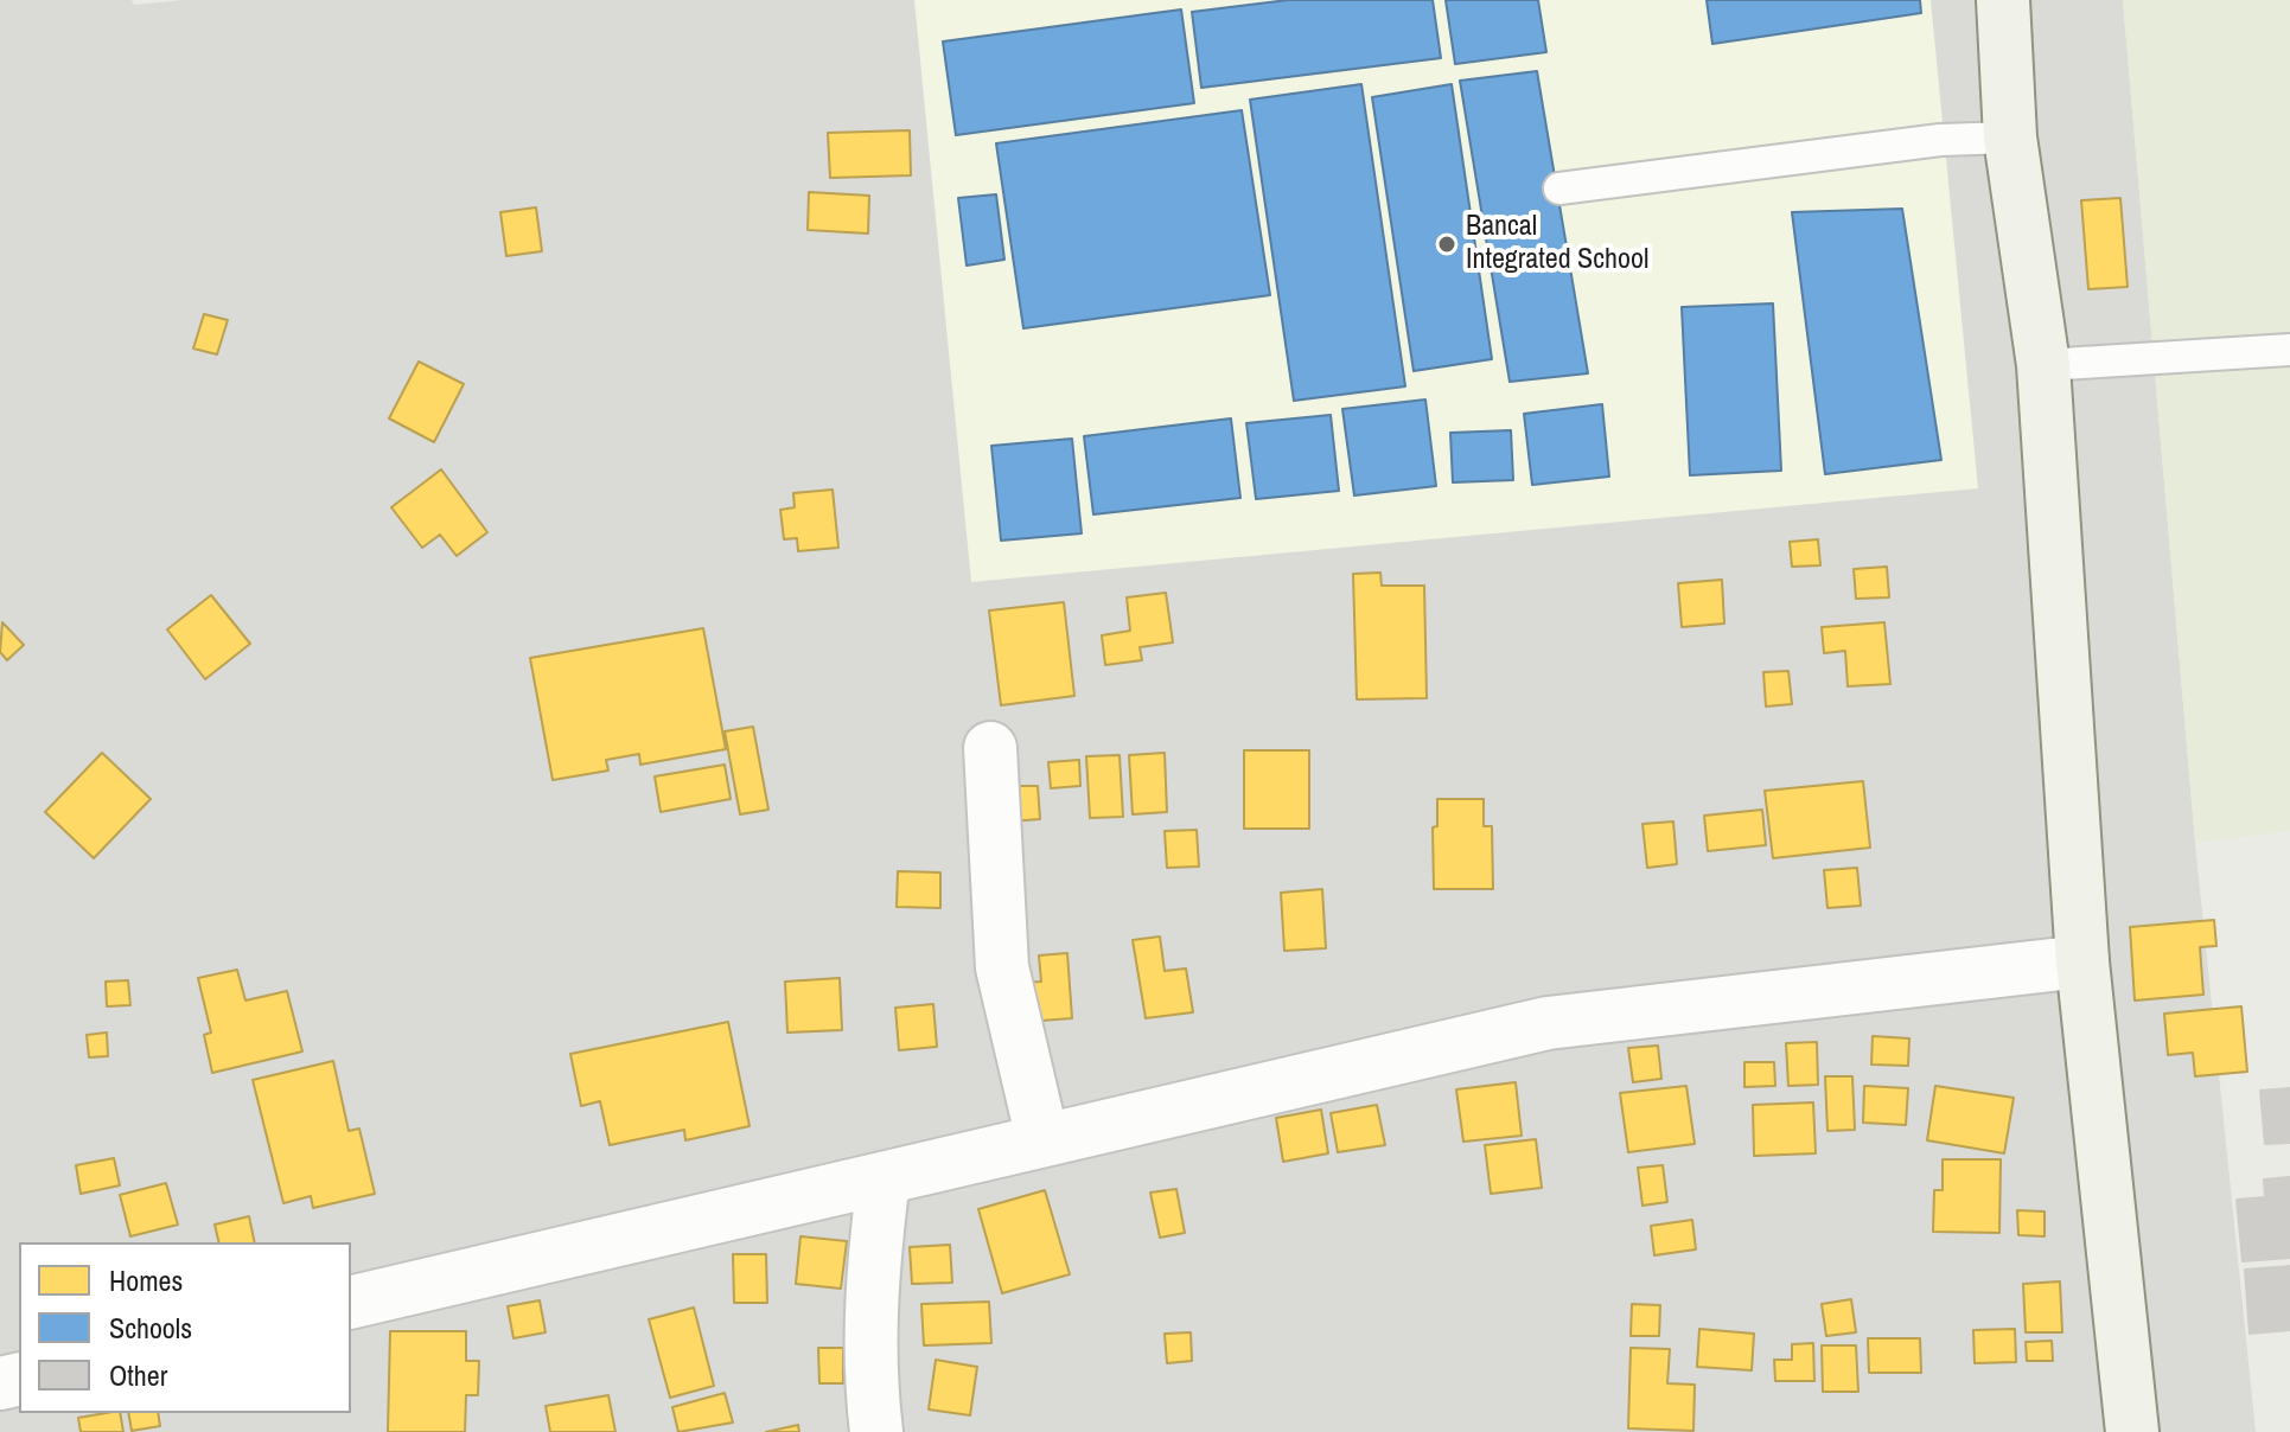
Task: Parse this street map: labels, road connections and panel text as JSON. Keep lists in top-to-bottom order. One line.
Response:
{"places":["Bancal Integrated School"],"legend":["Homes","Schools","Other"]}
